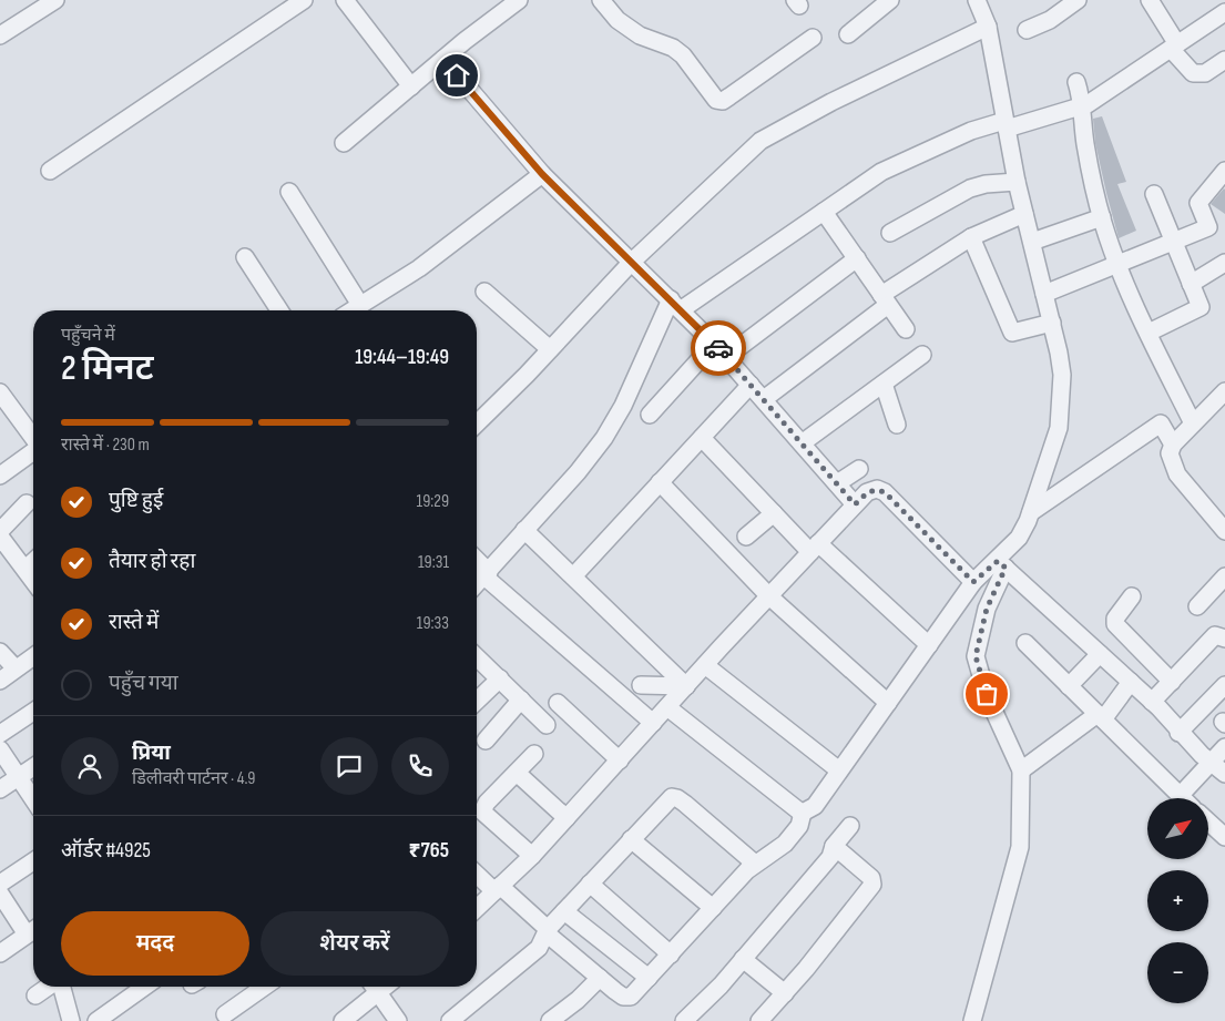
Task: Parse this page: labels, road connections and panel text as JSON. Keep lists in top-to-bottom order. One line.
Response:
{"north":"top right","page":{"heading":["2 मिनट","पहुँचने में","19:44–19:49"],"panel":["प्रिया","डिलीवरी पार्टनर · 4.9","ऑर्डर #4925","₹765"],"bar":"रास्ते में · 230 m","list":[["पुष्टि हुई","19:29"],["तैयार हो रहा","19:31"],["रास्ते में","19:33"],"पहुँच गया"],"map_buttons":["+","−"],"buttons":["मदद","शेयर करें"]}}
